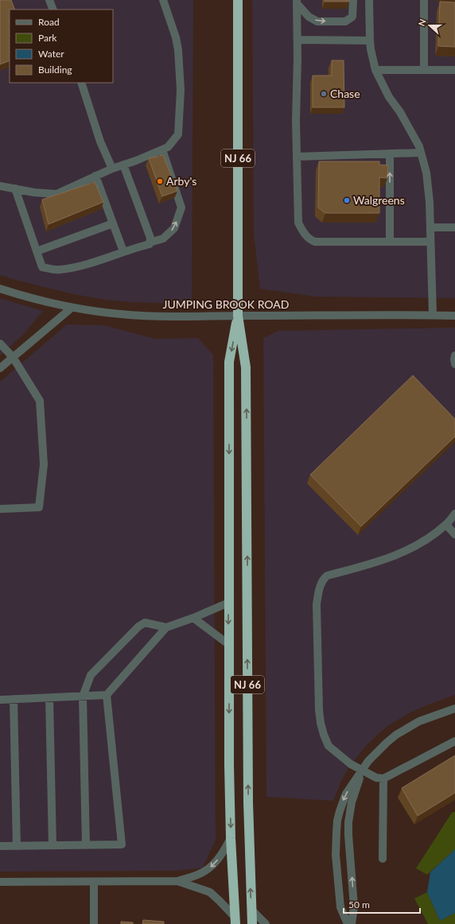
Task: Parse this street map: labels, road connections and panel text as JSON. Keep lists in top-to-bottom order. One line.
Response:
{"streets":{"highway":["NJ 66"],"street":["JUMPING BROOK ROAD"]},"crossings":[["NJ 66","JUMPING BROOK ROAD"]],"places":["Chase","Arby's","Walgreens"],"legend":["Road","Park","Water","Building"],"scale_bar":"50 m","north":"left"}
